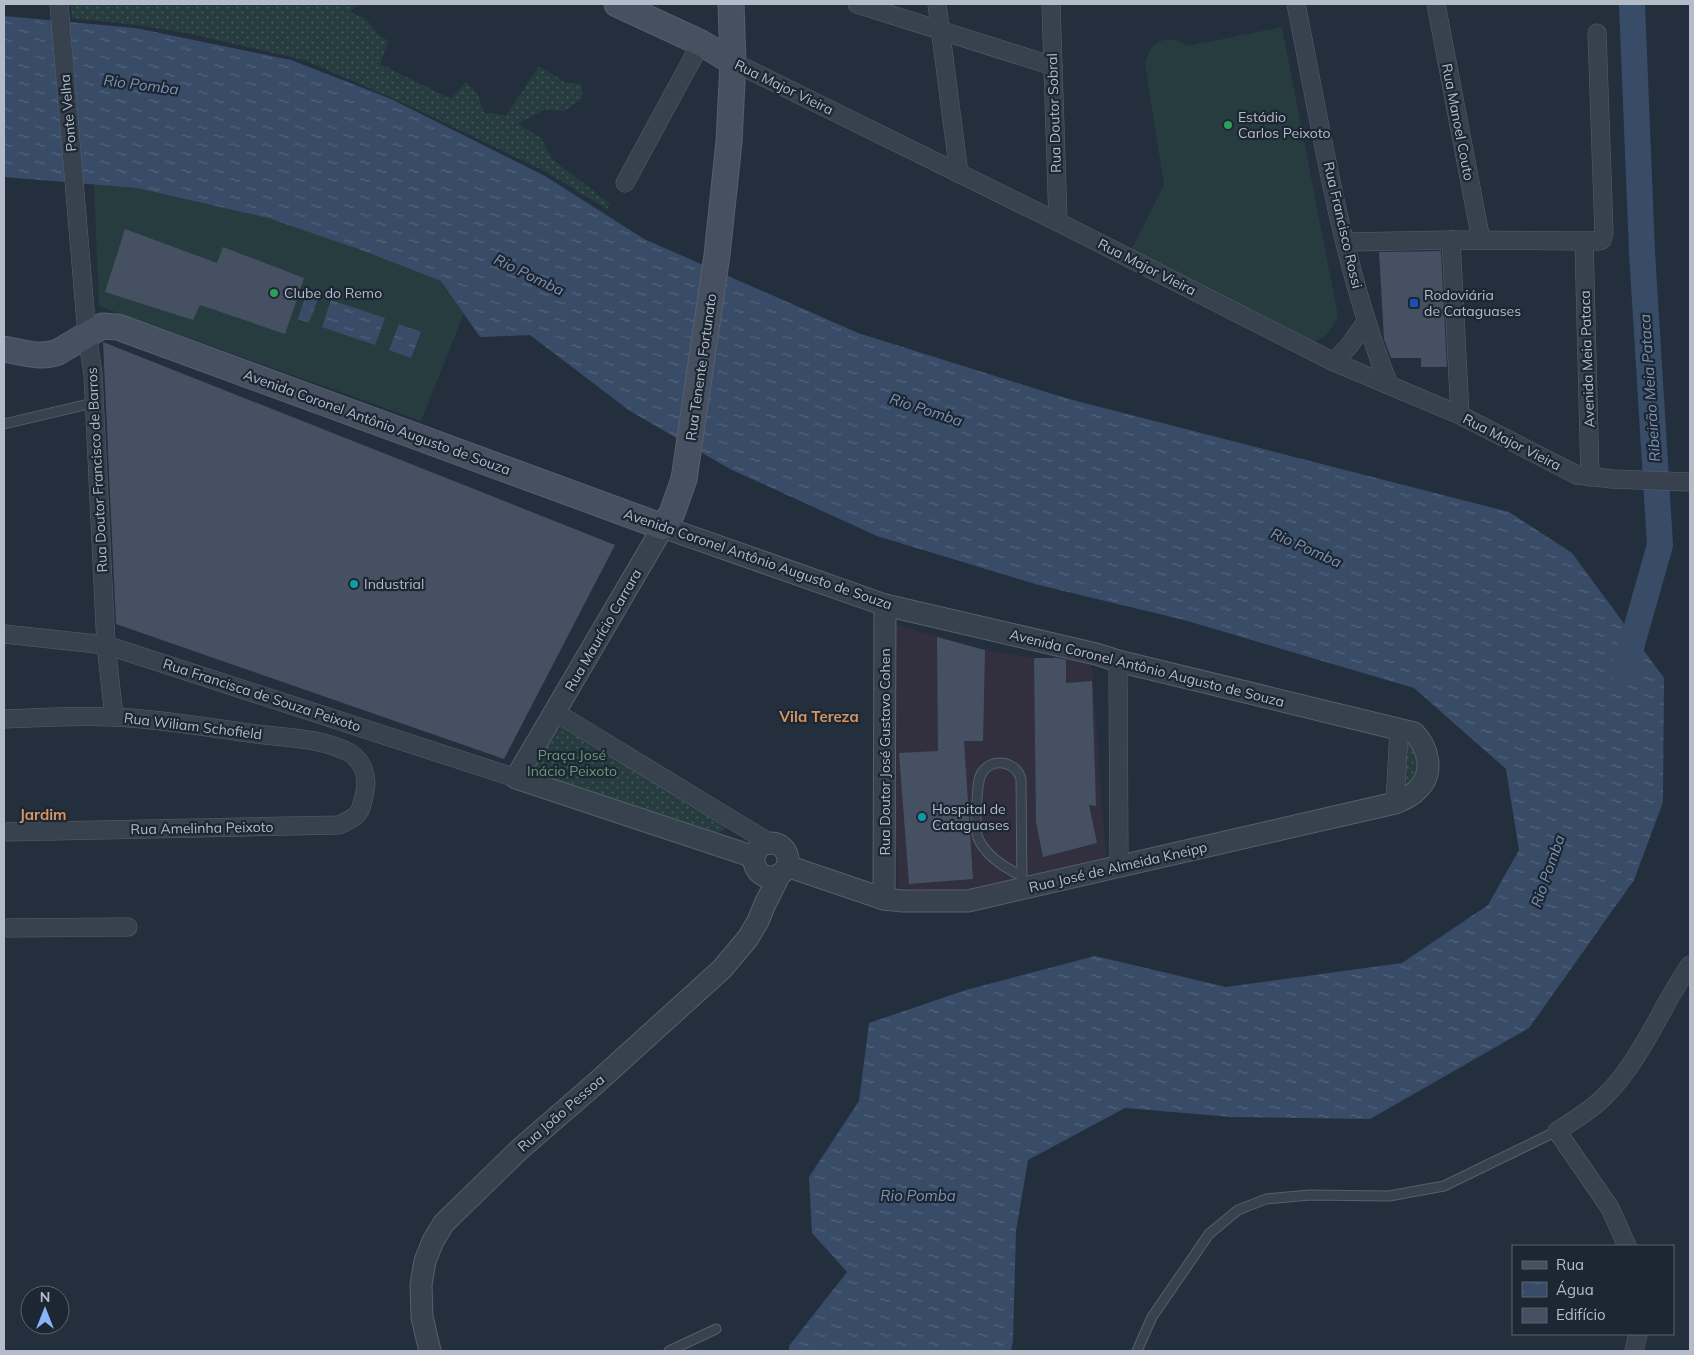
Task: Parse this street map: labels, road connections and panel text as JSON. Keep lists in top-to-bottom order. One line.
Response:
{"streets":{"main road":["Rua Major Vieira","Rua Tenente Fortunato","Avenida Coronel Antônio Augusto de Souza","Rua Maurício Carrara"],"street":["Ponte Velha","Rua Doutor Sobral","Rua Manoel Couto","Rua Francisco Rossi","Avenida Meia Pataca","Rua Doutor Francisco de Barros","Rua Francisca de Souza Peixoto","Rua Wiliam Schofield","Rua Doutor José Gustavo Cohen","Rua Amelinha Peixoto","Rua José de Almeida Kneipp","Rua João Pessoa"]},"crossings":[["Rua Major Vieira","Rua Doutor Sobral"],["Rua Major Vieira","Rua Francisco Rossi"],["Rua Major Vieira","Avenida Meia Pataca"],["Rua Major Vieira","Rua Tenente Fortunato"],["Ponte Velha","Rua Doutor Francisco de Barros"],["Rua Tenente Fortunato","Rua Maurício Carrara"],["Avenida Coronel Antônio Augusto de Souza","Rua Doutor Francisco de Barros"],["Avenida Coronel Antônio Augusto de Souza","Rua Maurício Carrara"],["Avenida Coronel Antônio Augusto de Souza","Rua Doutor José Gustavo Cohen"],["Avenida Coronel Antônio Augusto de Souza","Rua José de Almeida Kneipp"],["Rua Doutor Francisco de Barros","Rua Francisca de Souza Peixoto"],["Rua Doutor Francisco de Barros","Rua Wiliam Schofield"],["Rua Maurício Carrara","Rua Francisca de Souza Peixoto"],["Rua Wiliam Schofield","Rua Amelinha Peixoto"],["Rua Doutor José Gustavo Cohen","Rua José de Almeida Kneipp"],["Rua José de Almeida Kneipp","Rua João Pessoa"]],"districts":["Vila Tereza","Jardim"],"water":["Rio Pomba","Ribeirão Meia Pataca"],"parks":["Praça José Inácio Peixoto"],"places":{"other":["Estádio Carlos Peixoto","Clube do Remo","Industrial","Hospital de Cataguases"],"transit":["Rodoviária de Cataguases"]},"legend":["Rua","Água","Edifício"],"north":"top"}
